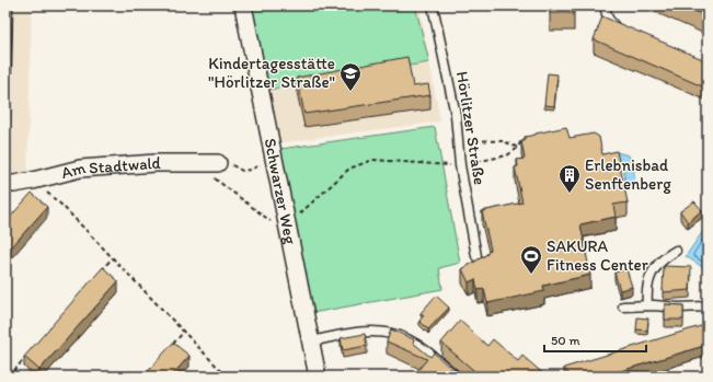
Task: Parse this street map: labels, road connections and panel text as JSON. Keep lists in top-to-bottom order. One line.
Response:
{"streets":{"street":["Am Stadtwald","Schwarzer Weg"],"lane":["Hörlitzer Straße"]},"places":{"school or university":["Kindertagesstätte \"Hörlitzer Straße\""],"building":["Erlebnisbad Senftenberg"],"sports":["SAKURA Fitness Center"]},"scale_bar":"50 m"}
